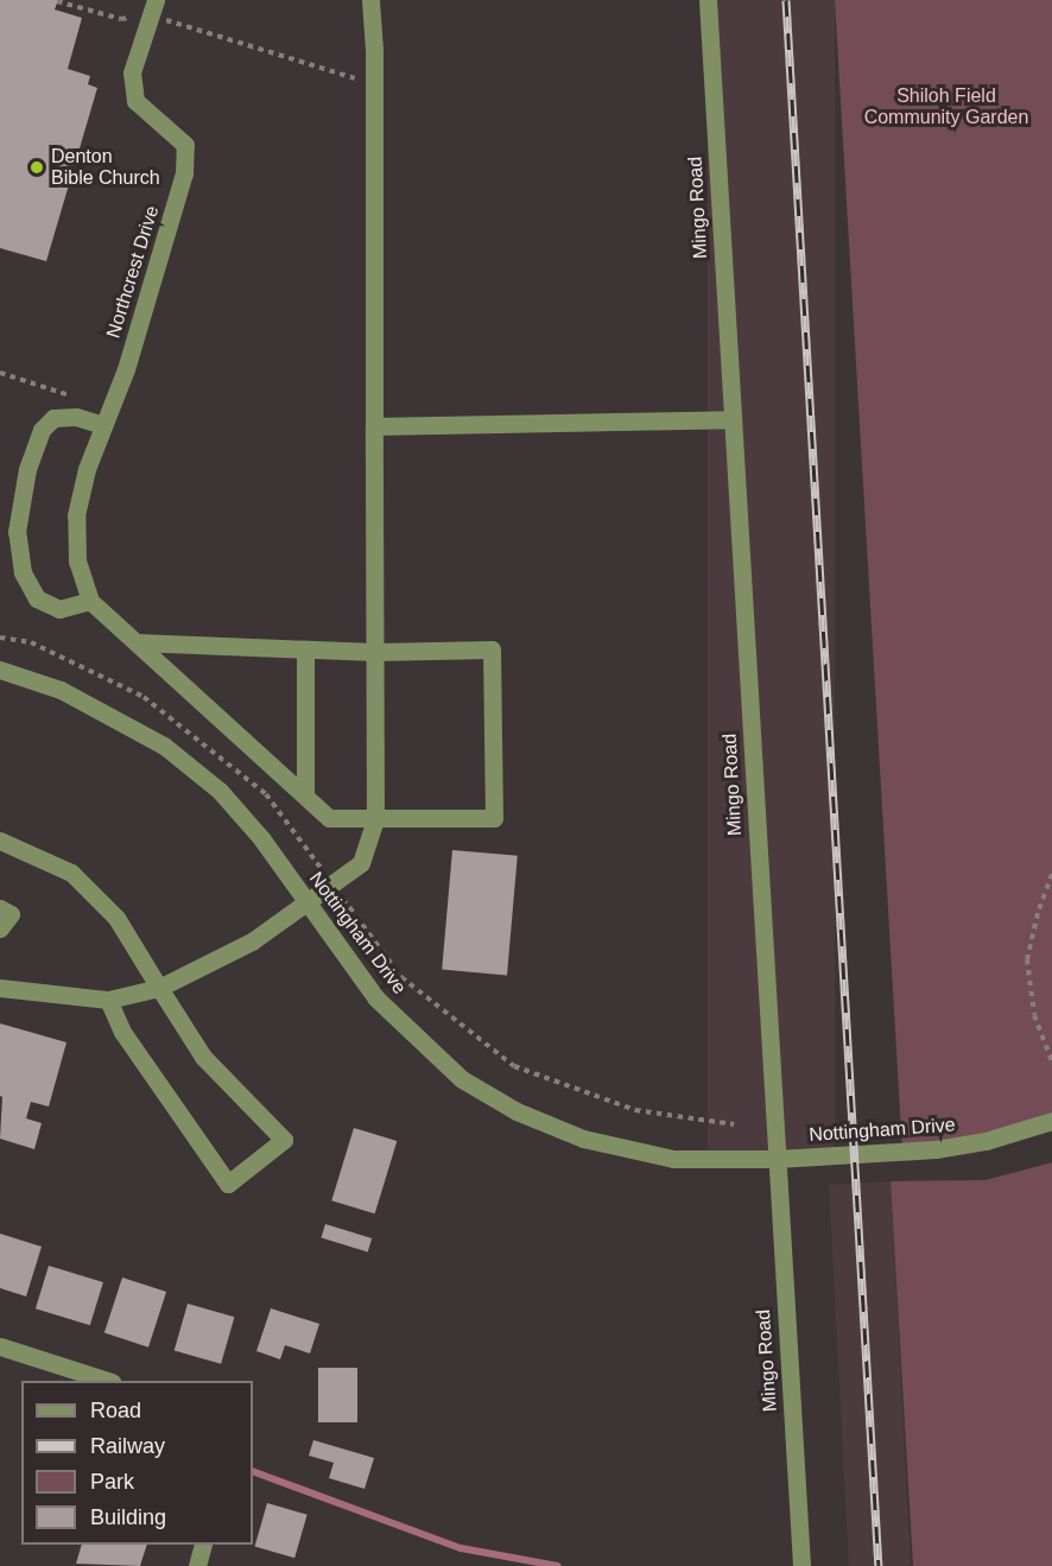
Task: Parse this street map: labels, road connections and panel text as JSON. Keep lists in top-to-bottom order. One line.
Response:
{"streets":{"street":["Mingo Road","Northcrest Drive","Nottingham Drive"]},"crossings":[["Mingo Road","Nottingham Drive"]],"parks":["Shiloh Field Community Garden"],"places":["Denton Bible Church"],"legend":["Road","Railway","Park","Building"]}
